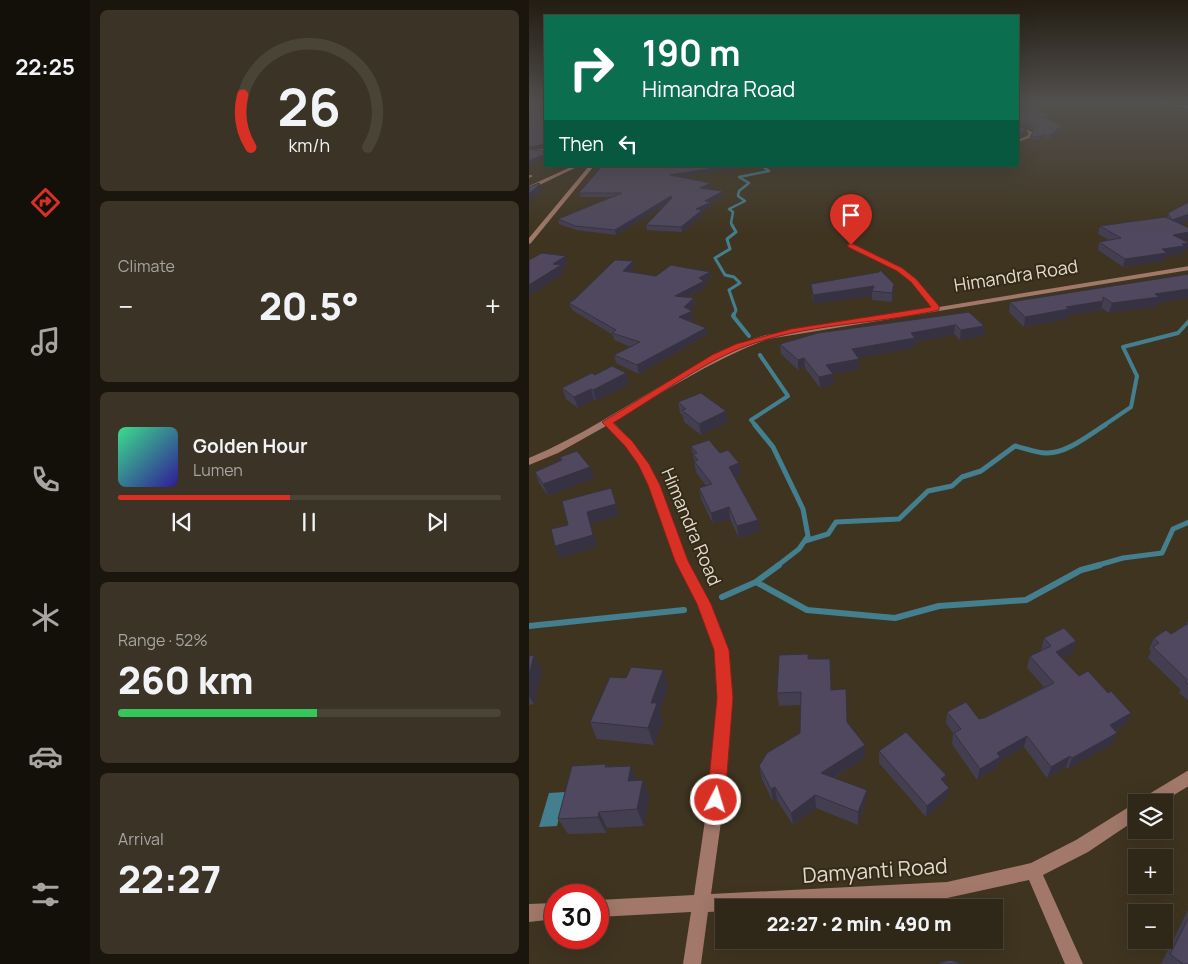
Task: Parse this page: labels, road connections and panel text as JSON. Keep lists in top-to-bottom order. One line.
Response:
{"streets":{"street":["Himandra Road","Damyanti Road"]},"crossings":[["Himandra Road","Damyanti Road"]],"page":{"tabs":"22:25","turn":["190 m","Himandra Road"],"then":"Then","tile":["Climate",["Range · 52%","260 km"],["Arrival","22:27"]],"heat":["−","20.5°","+"],"song":["Golden Hour","Lumen"],"map_buttons":["+","−"],"limit":"30","trip":"22:27 · 2 min · 490 m","gauge":["26","km/h"]}}
